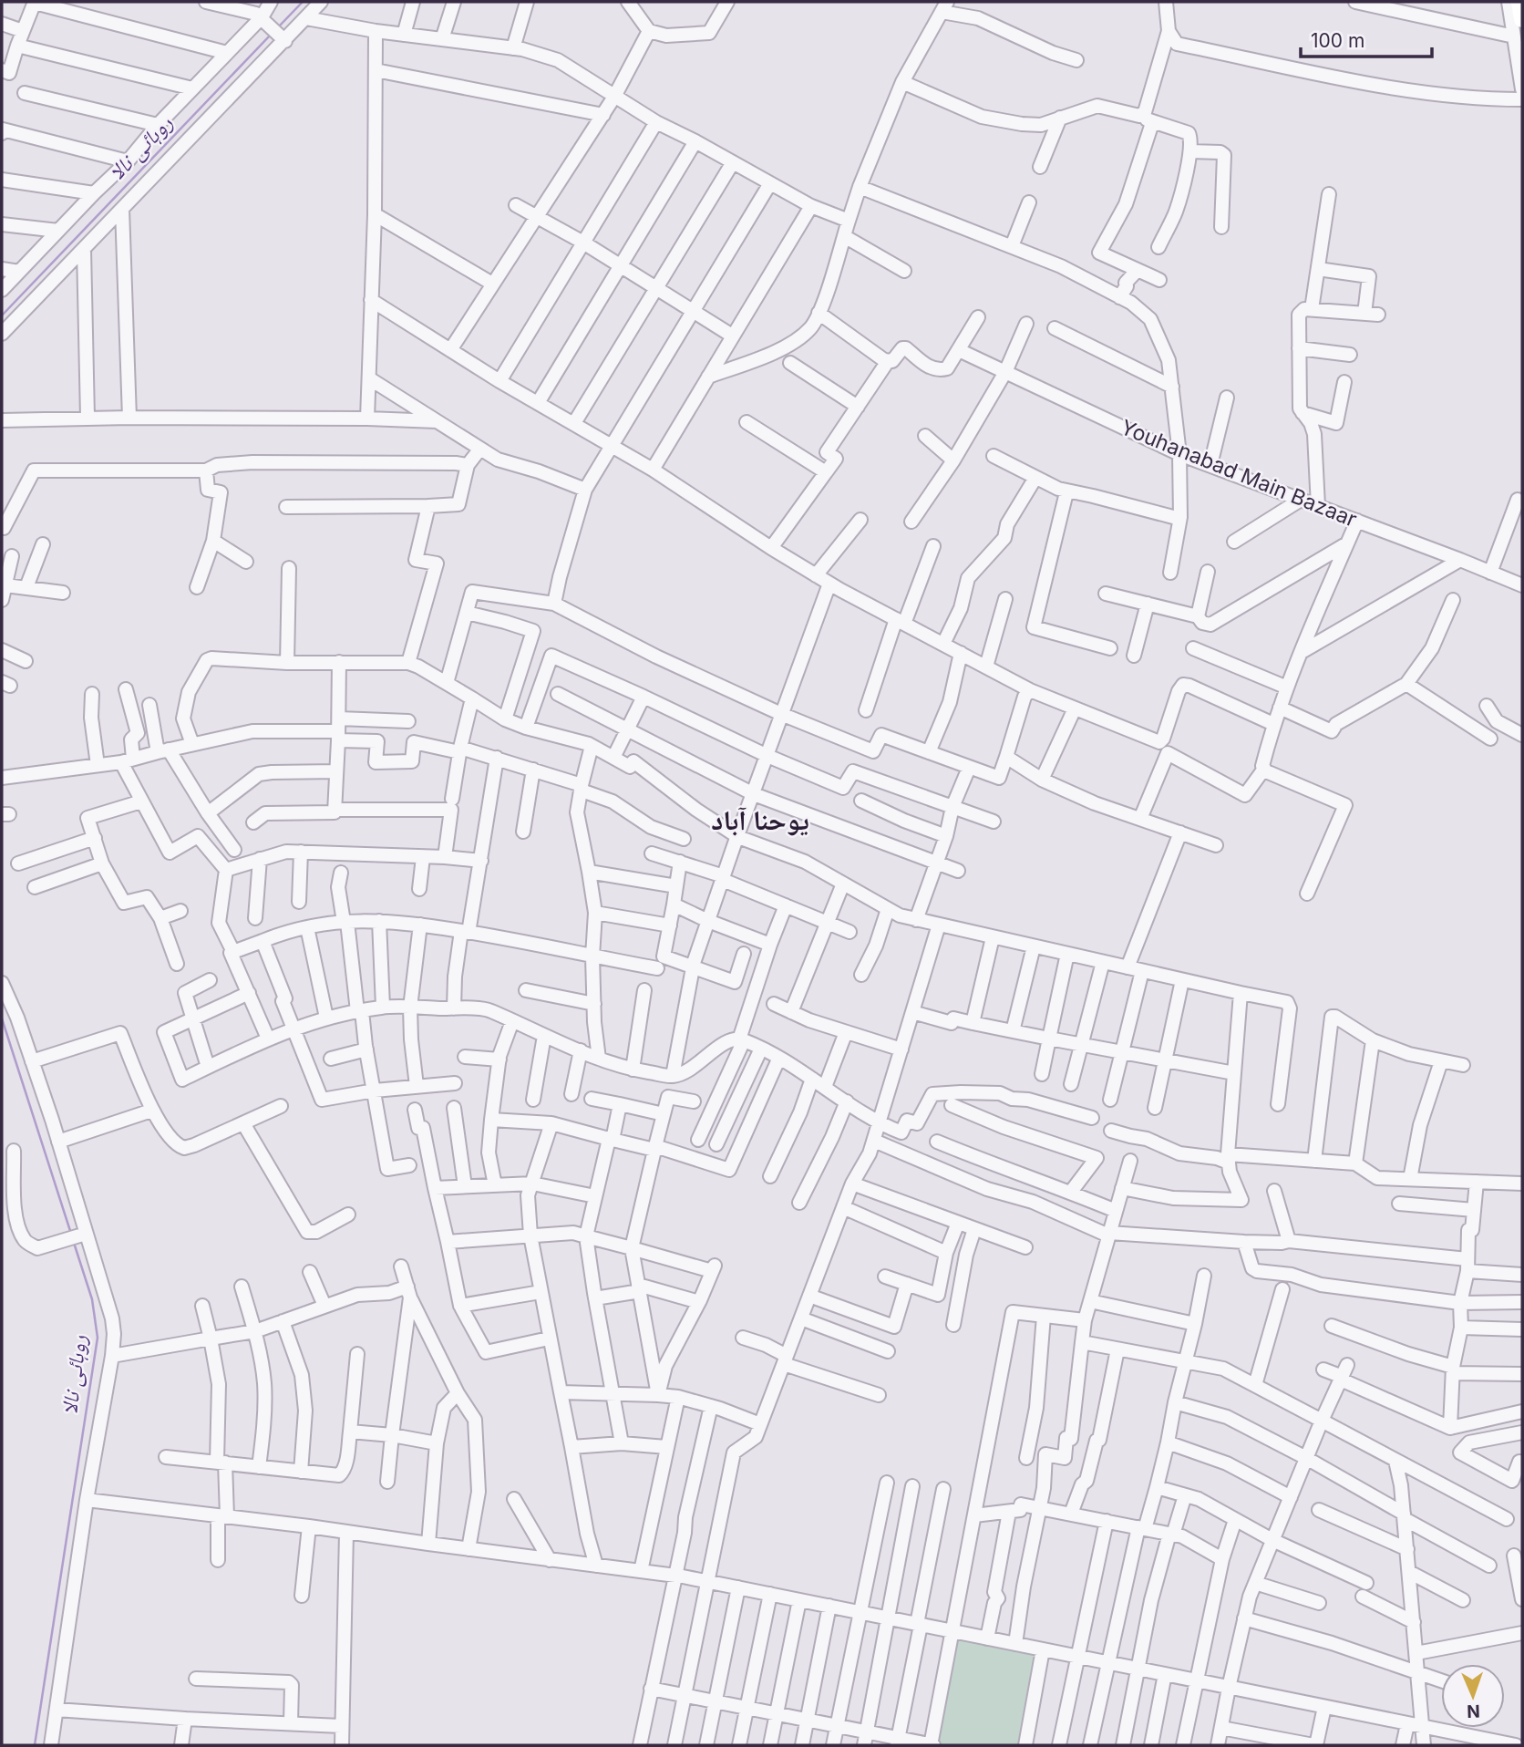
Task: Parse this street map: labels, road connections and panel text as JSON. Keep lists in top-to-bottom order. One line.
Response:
{"streets":{"street":["Youhanabad Main Bazaar"]},"districts":["یوحنا آباد"],"water":["روہائی نالا"],"scale_bar":"100 m","north":"bottom"}
